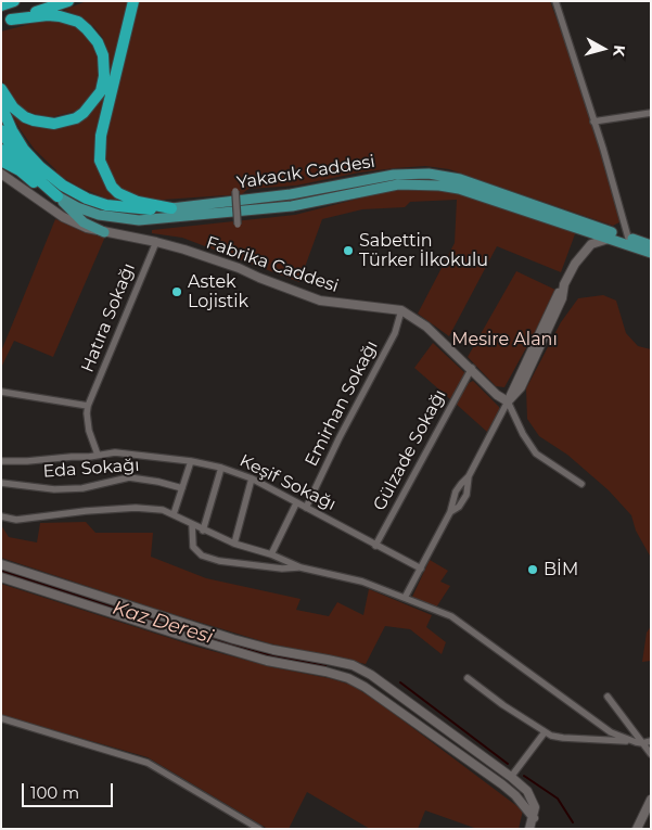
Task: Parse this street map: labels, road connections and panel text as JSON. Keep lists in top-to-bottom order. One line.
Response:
{"streets":{"highway":["Yakacık Caddesi"],"main road":["Fabrika Caddesi"],"street":["Hatıra Sokağı","Emirhan Sokağı","Gülzade Sokağı","Eda Sokağı","Keşif Sokağı"]},"crossings":[["Fabrika Caddesi","Hatıra Sokağı"],["Fabrika Caddesi","Emirhan Sokağı"],["Fabrika Caddesi","Gülzade Sokağı"],["Emirhan Sokağı","Keşif Sokağı"],["Gülzade Sokağı","Keşif Sokağı"]],"water":["Kaz Deresi"],"parks":["Mesire Alanı"],"places":["Sabettin Türker İlkokulu","Astek Lojistik","BİM"],"scale_bar":"100 m","north":"right"}
